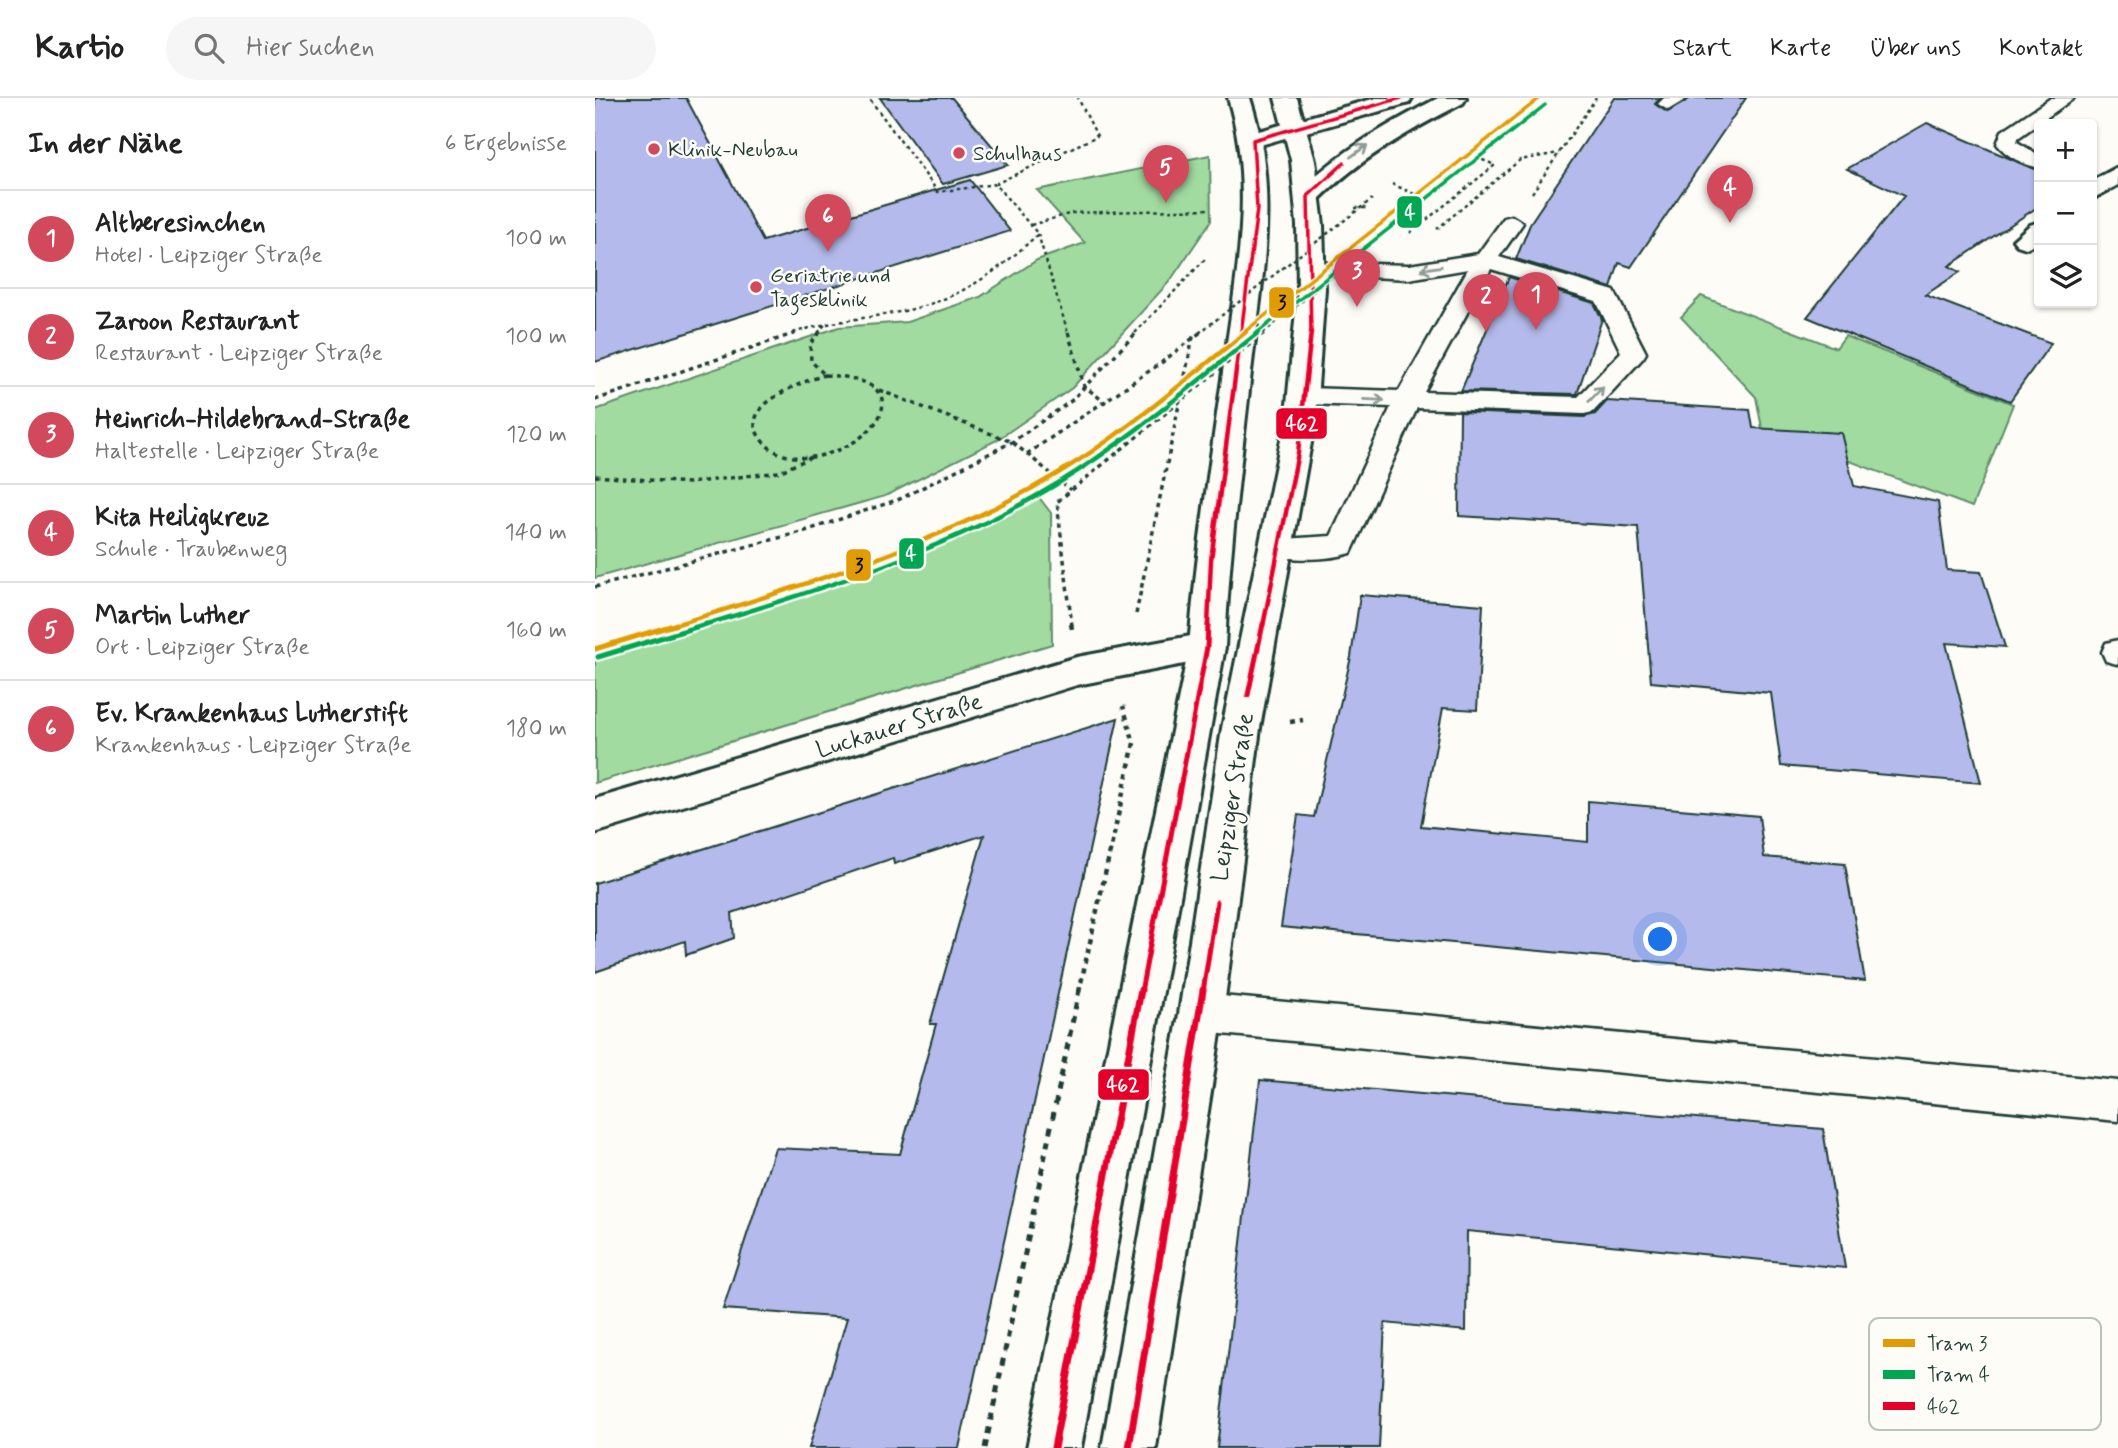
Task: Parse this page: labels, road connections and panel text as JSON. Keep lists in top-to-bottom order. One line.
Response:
{"streets":{"main road":["Luckauer Straße","Leipziger Straße"]},"crossings":[["Luckauer Straße","Leipziger Straße"]],"places":["Klinik-Neubau","Schulhaus","Geriatrie und Tagesklinik"],"lines":["tram line 3","transit line 462","tram line 4"],"legend":["Tram 3","Tram 4","462"],"page":{"header":"Kartio","search":"Hier suchen","nav":["Start","Karte","Über uns","Kontakt"],"heading":["In der Nähe","6 Ergebnisse"],"map_buttons":["+","−"],"pins":["5","4","6","3","1","2"],"list":[{"mark":"1","name":"Altberesinchen","note":"Hotel · Leipziger Straße","value":"100 m"},{"mark":"2","name":"Zaroon Restaurant","note":"Restaurant · Leipziger Straße","value":"100 m"},{"mark":"3","name":"Heinrich-Hildebrand-Straße","note":"Haltestelle · Leipziger Straße","value":"120 m"},{"mark":"4","name":"Kita Heiligkreuz","note":"Schule · Traubenweg","value":"140 m"},{"mark":"5","name":"Martin Luther","note":"Ort · Leipziger Straße","value":"160 m"},{"mark":"6","name":"Ev. Krankenhaus Lutherstift","note":"Krankenhaus · Leipziger Straße","value":"180 m"}]}}
